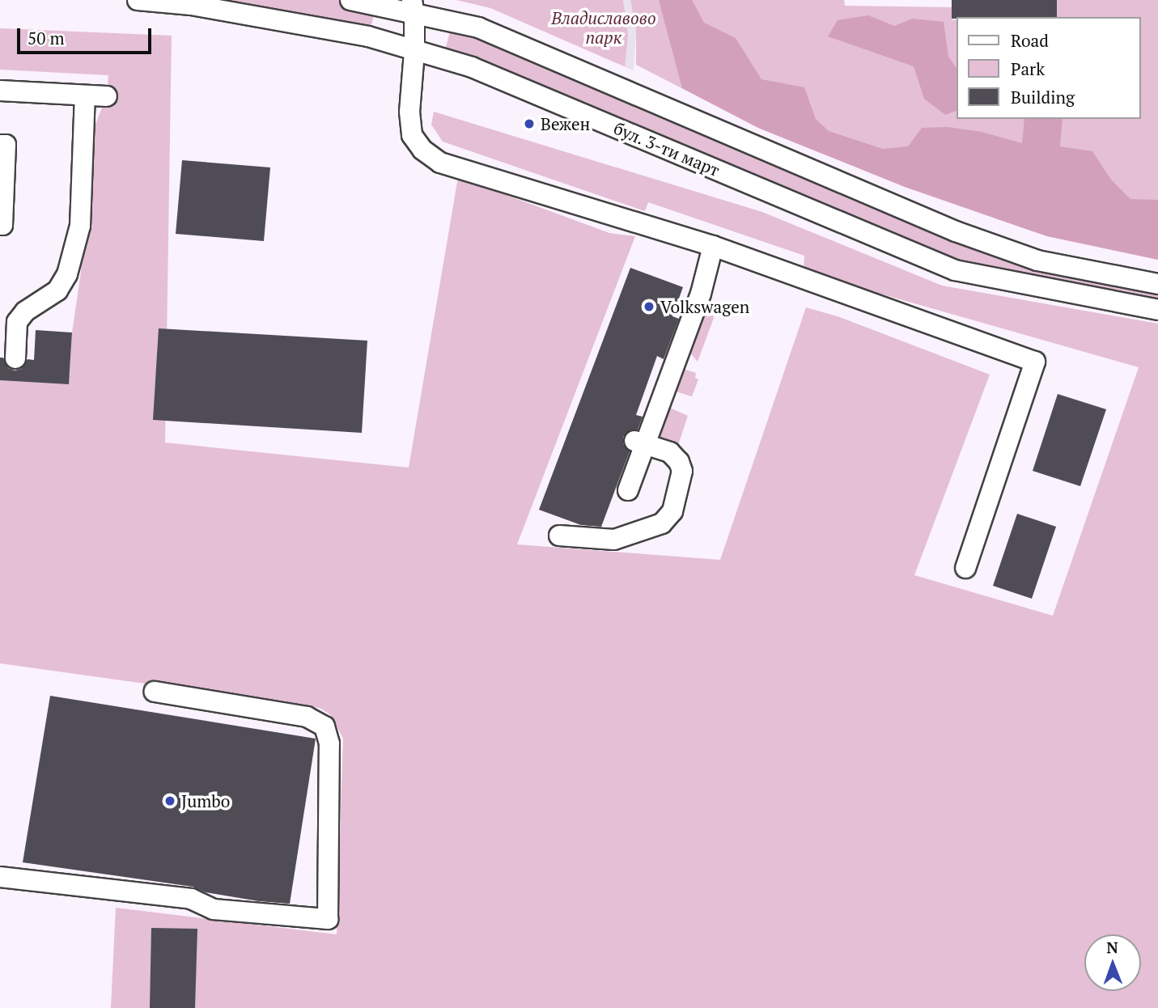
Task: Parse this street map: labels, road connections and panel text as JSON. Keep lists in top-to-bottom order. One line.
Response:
{"streets":{"street":["бул. 3-ти март"]},"parks":["Владиславово парк"],"places":["Вежен","Volkswagen","Jumbo"],"legend":["Road","Park","Building"],"scale_bar":"50 m","north":"top"}
